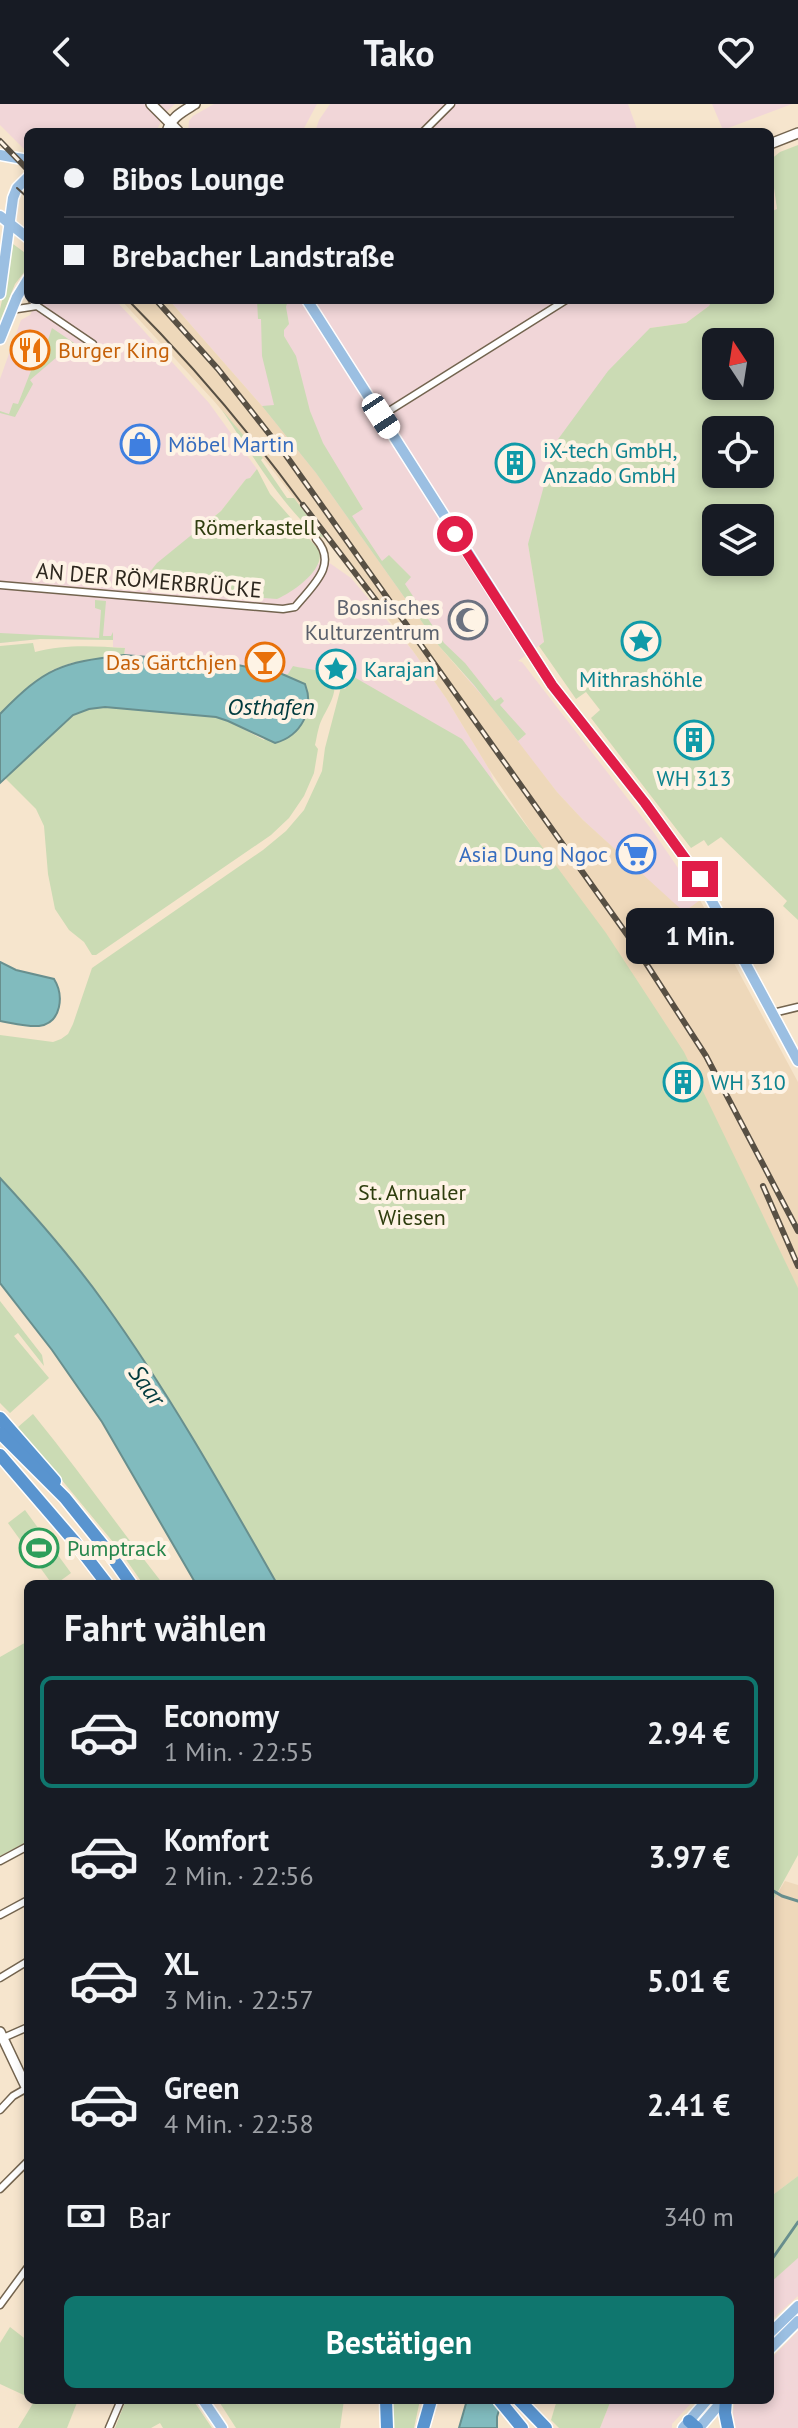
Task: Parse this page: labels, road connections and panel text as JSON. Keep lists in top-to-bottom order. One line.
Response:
{"streets":{"street":["AN DER RÖMERBRÜCKE"]},"water":["Osthafen","Saar"],"parks":["Römerkastell","St. Arnualer Wiesen"],"places":{"restaurant":["Burger King"],"shop":["Möbel Martin"],"building":["iX-tech GmbH, Anzado GmbH","WH 313","WH 310"],"mosque":["Bosnisches Kulturzentrum"],"place":["Mithrashöhle","Karajan"],"bar":["Das Gärtchjen"],"supermarket":["Asia Dung Ngoc"],"sports":["Pumptrack"]},"north":"top","page":{"header":"Tako","banner":["Bibos Lounge","Brebacher Landstraße"],"bubble":"1 Min.","heading":"Fahrt wählen","list":[{"name":"Economy","note":"1 Min. · 22:55","value":"2.94 €"},{"name":"Komfort","note":"2 Min. · 22:56","value":"3.97 €"},{"name":"XL","note":"3 Min. · 22:57","value":"5.01 €"},{"name":"Green","note":"4 Min. · 22:58","value":"2.41 €"}],"pay":["Bar","340 m"],"buttons":"Bestätigen"}}
